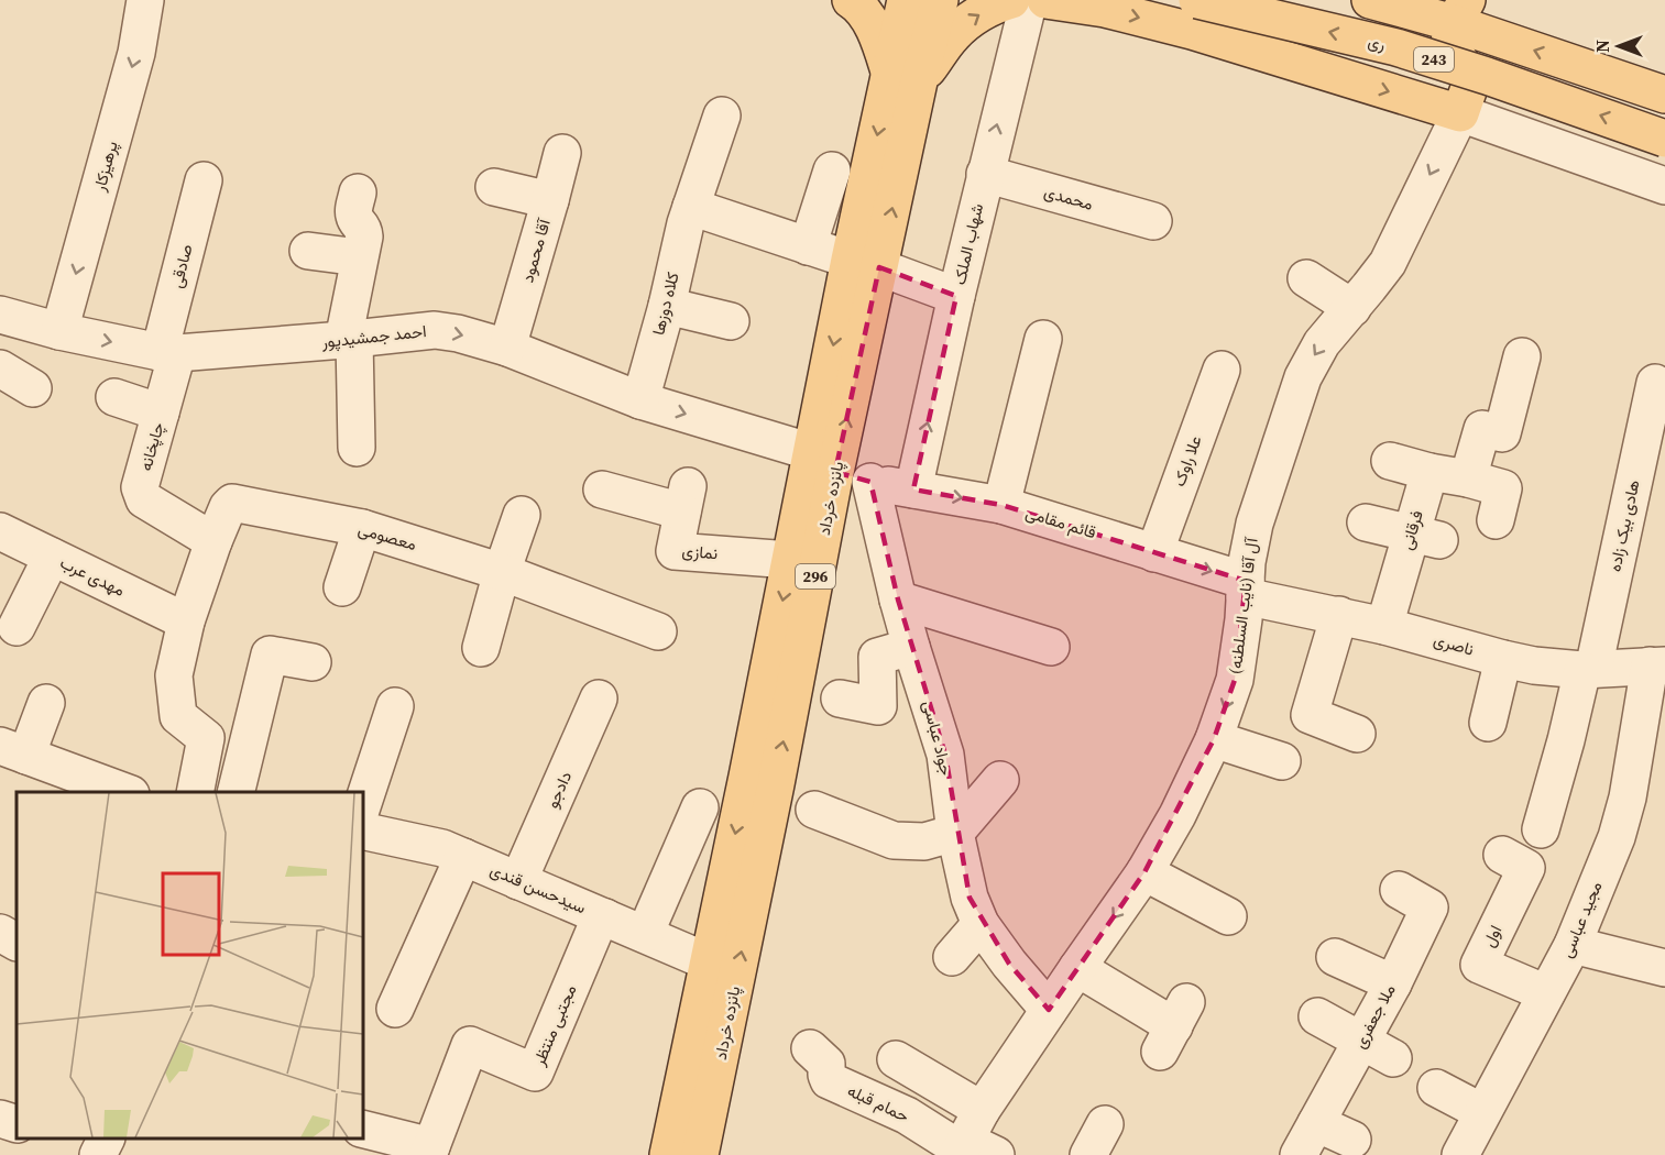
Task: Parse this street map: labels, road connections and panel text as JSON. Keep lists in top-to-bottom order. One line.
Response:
{"streets":{"main road":["ری","243","پانزده خرداد","296"],"street":["پرهیزکار","محمدی","شهاب الملک","آقا محمود","صادقی","کلاه دوزها","احمد جمشیدپور","چاپخانه","علا راوک","قائم مقامی","هادی بیک زاده","فرقانی","معصومی","نمازی","مهدی عرب","آل آقا (نایب السلطنه)","ناصری","جواد عباسی","دادجو","سیدحسن قندی","مجید عباسی","اول","ملا جعفری","مجتبی منتظر","حمام قبله"]},"crossings":[["پرهیزکار","احمد جمشیدپور"],["محمدی","شهاب الملک"],["شهاب الملک","قائم مقامی"],["آقا محمود","احمد جمشیدپور"],["صادقی","احمد جمشیدپور"],["صادقی","چاپخانه"],["کلاه دوزها","احمد جمشیدپور"],["احمد جمشیدپور","چاپخانه"],["احمد جمشیدپور","پانزده خرداد"],["چاپخانه","معصومی"],["علا راوک","قائم مقامی"],["پانزده خرداد","نمازی"],["پانزده خرداد","سیدحسن قندی"],["قائم مقامی","آل آقا (نایب السلطنه)"],["قائم مقامی","ناصری"],["قائم مقامی","جواد عباسی"],["هادی بیک زاده","ناصری"],["فرقانی","ناصری"],["معصومی","مهدی عرب"],["آل آقا (نایب السلطنه)","ناصری"],["آل آقا (نایب السلطنه)","جواد عباسی"],["آل آقا (نایب السلطنه)","حمام قبله"],["ناصری","مجید عباسی"],["دادجو","سیدحسن قندی"],["سیدحسن قندی","مجتبی منتظر"],["مجید عباسی","اول"]],"north":"left"}
